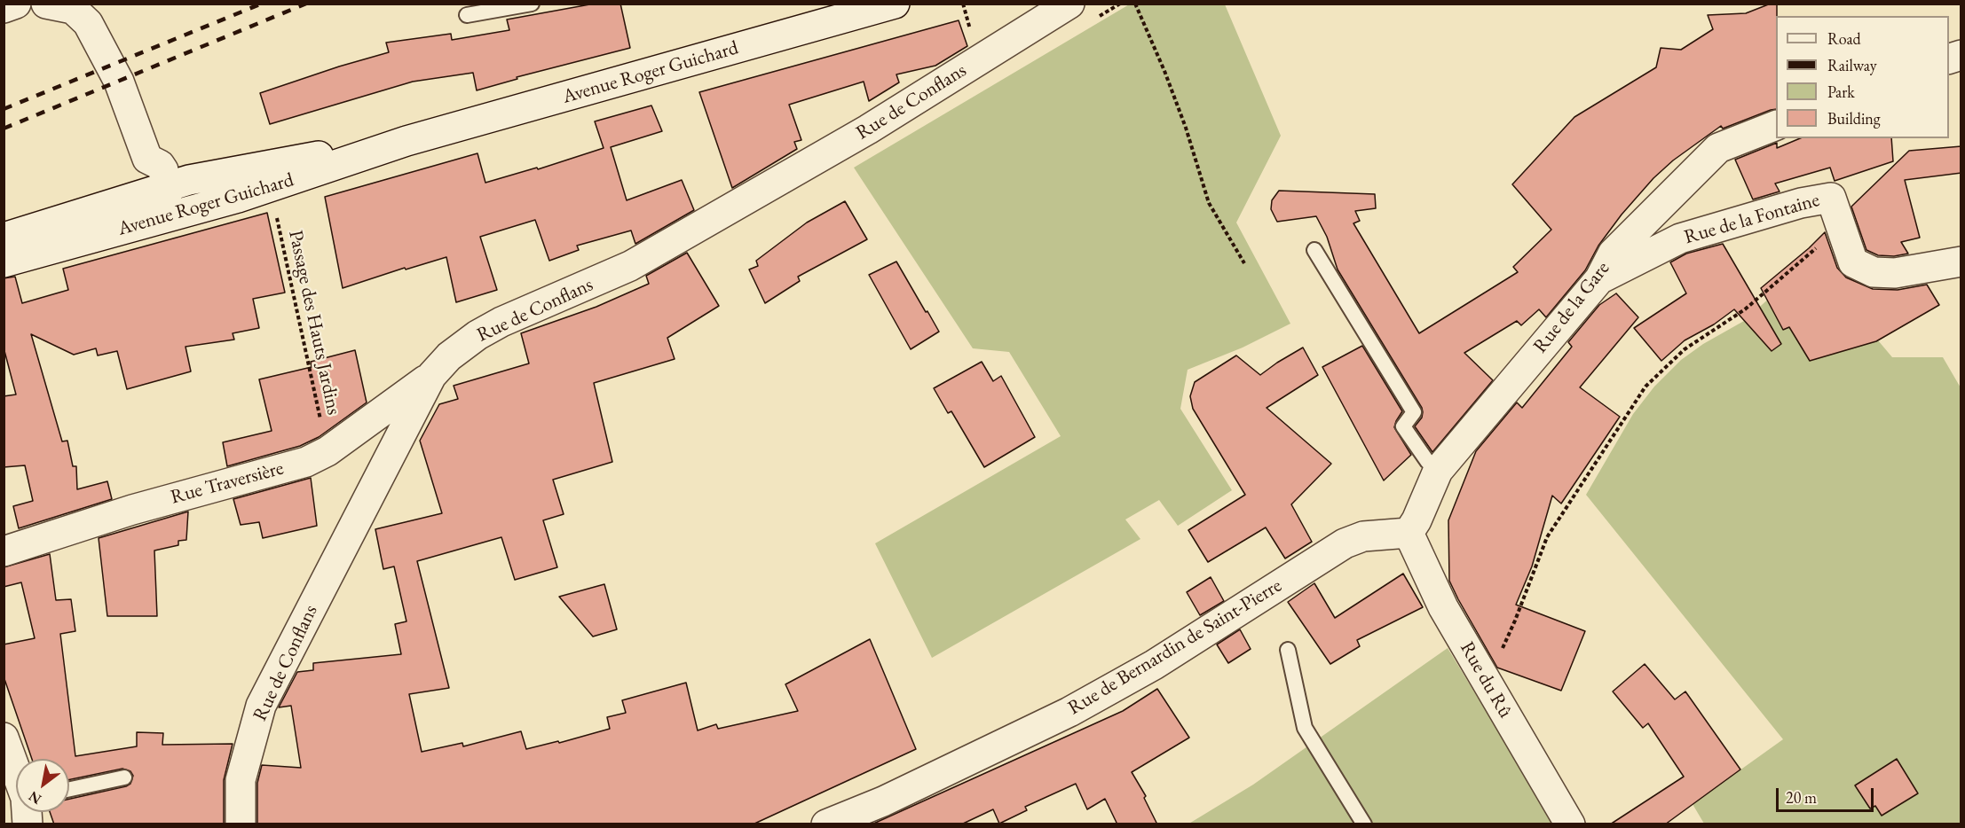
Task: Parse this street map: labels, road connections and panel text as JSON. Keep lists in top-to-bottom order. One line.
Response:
{"streets":{"street":["Avenue Roger Guichard","Rue de Conflans","Rue de la Fontaine","Rue de la Gare","Rue Traversière","Rue de Bernardin de Saint-Pierre","Rue du Rû"],"path":["Passage des Hauts Jardins"]},"crossings":[["Rue de Conflans","Rue Traversière"],["Rue de la Fontaine","Rue de la Gare"],["Rue de la Gare","Rue de Bernardin de Saint-Pierre"],["Rue de la Gare","Rue du Rû"],["Passage des Hauts Jardins","Rue Traversière"],["Rue de Bernardin de Saint-Pierre","Rue du Rû"]],"legend":["Road","Railway","Park","Building"],"scale_bar":"20 m","north":"bottom left"}
